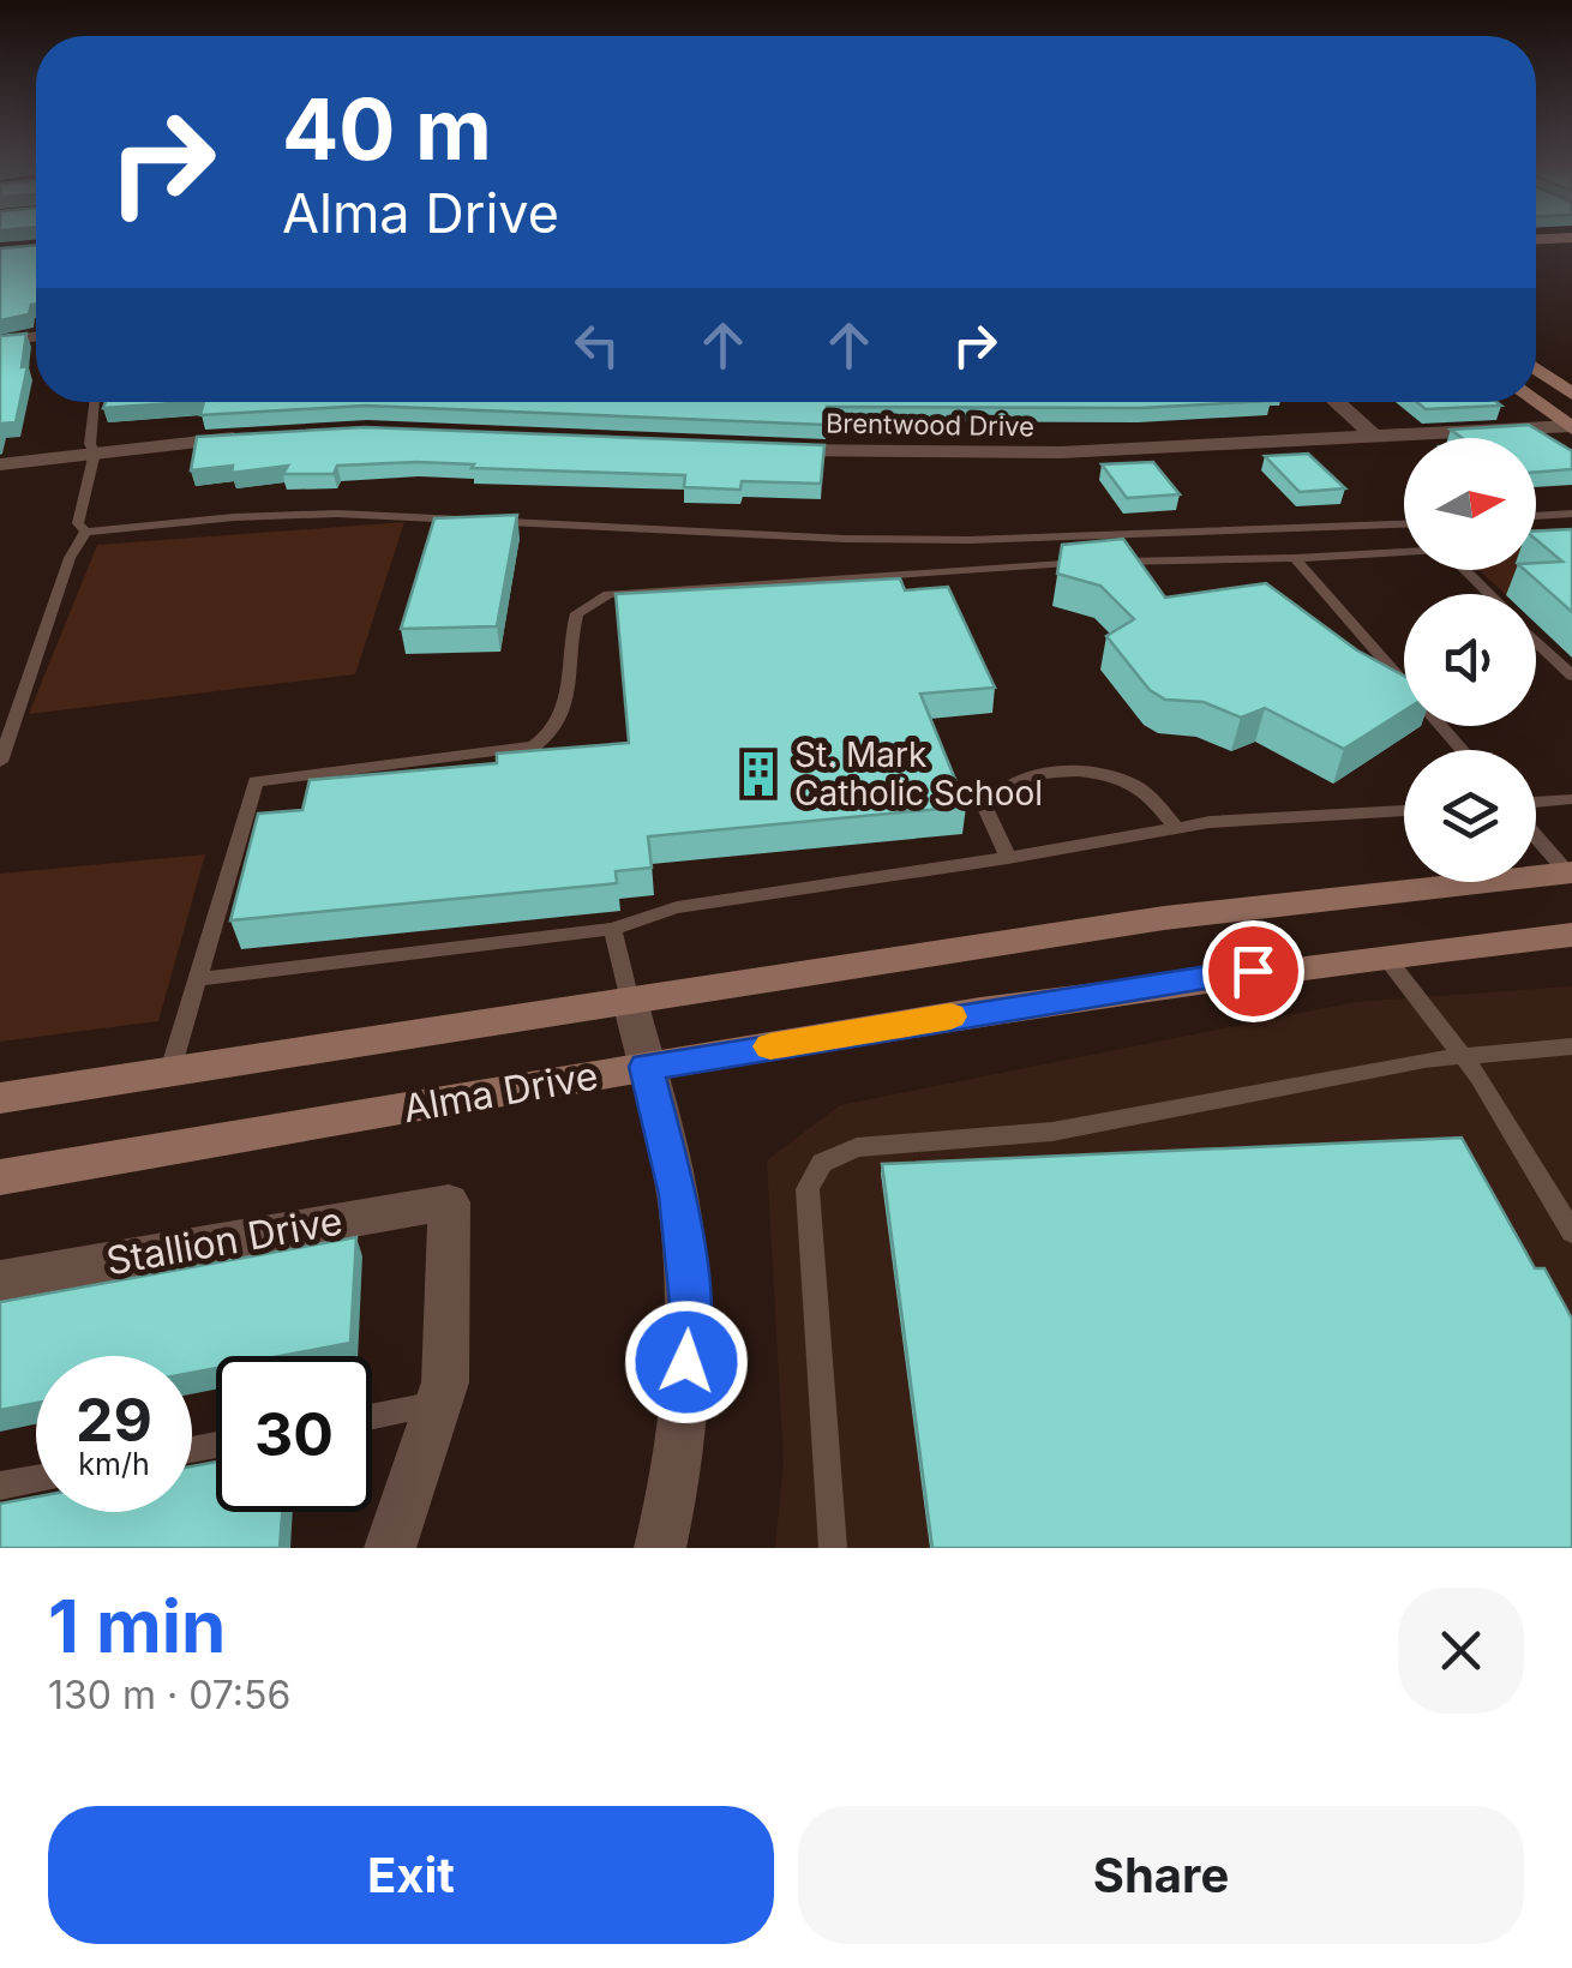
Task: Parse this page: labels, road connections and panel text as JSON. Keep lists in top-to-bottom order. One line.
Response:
{"streets":{"main road":["Alma Drive"],"street":["Brentwood Drive","Stallion Drive"]},"places":{"building":["St. Mark Catholic School"]},"north":"right","page":{"turn":["40 m","Alma Drive"],"speed":"29 km/h","limit":"30","heading":["1 min","130 m · 07:56"],"buttons":["Exit","Share"]}}
